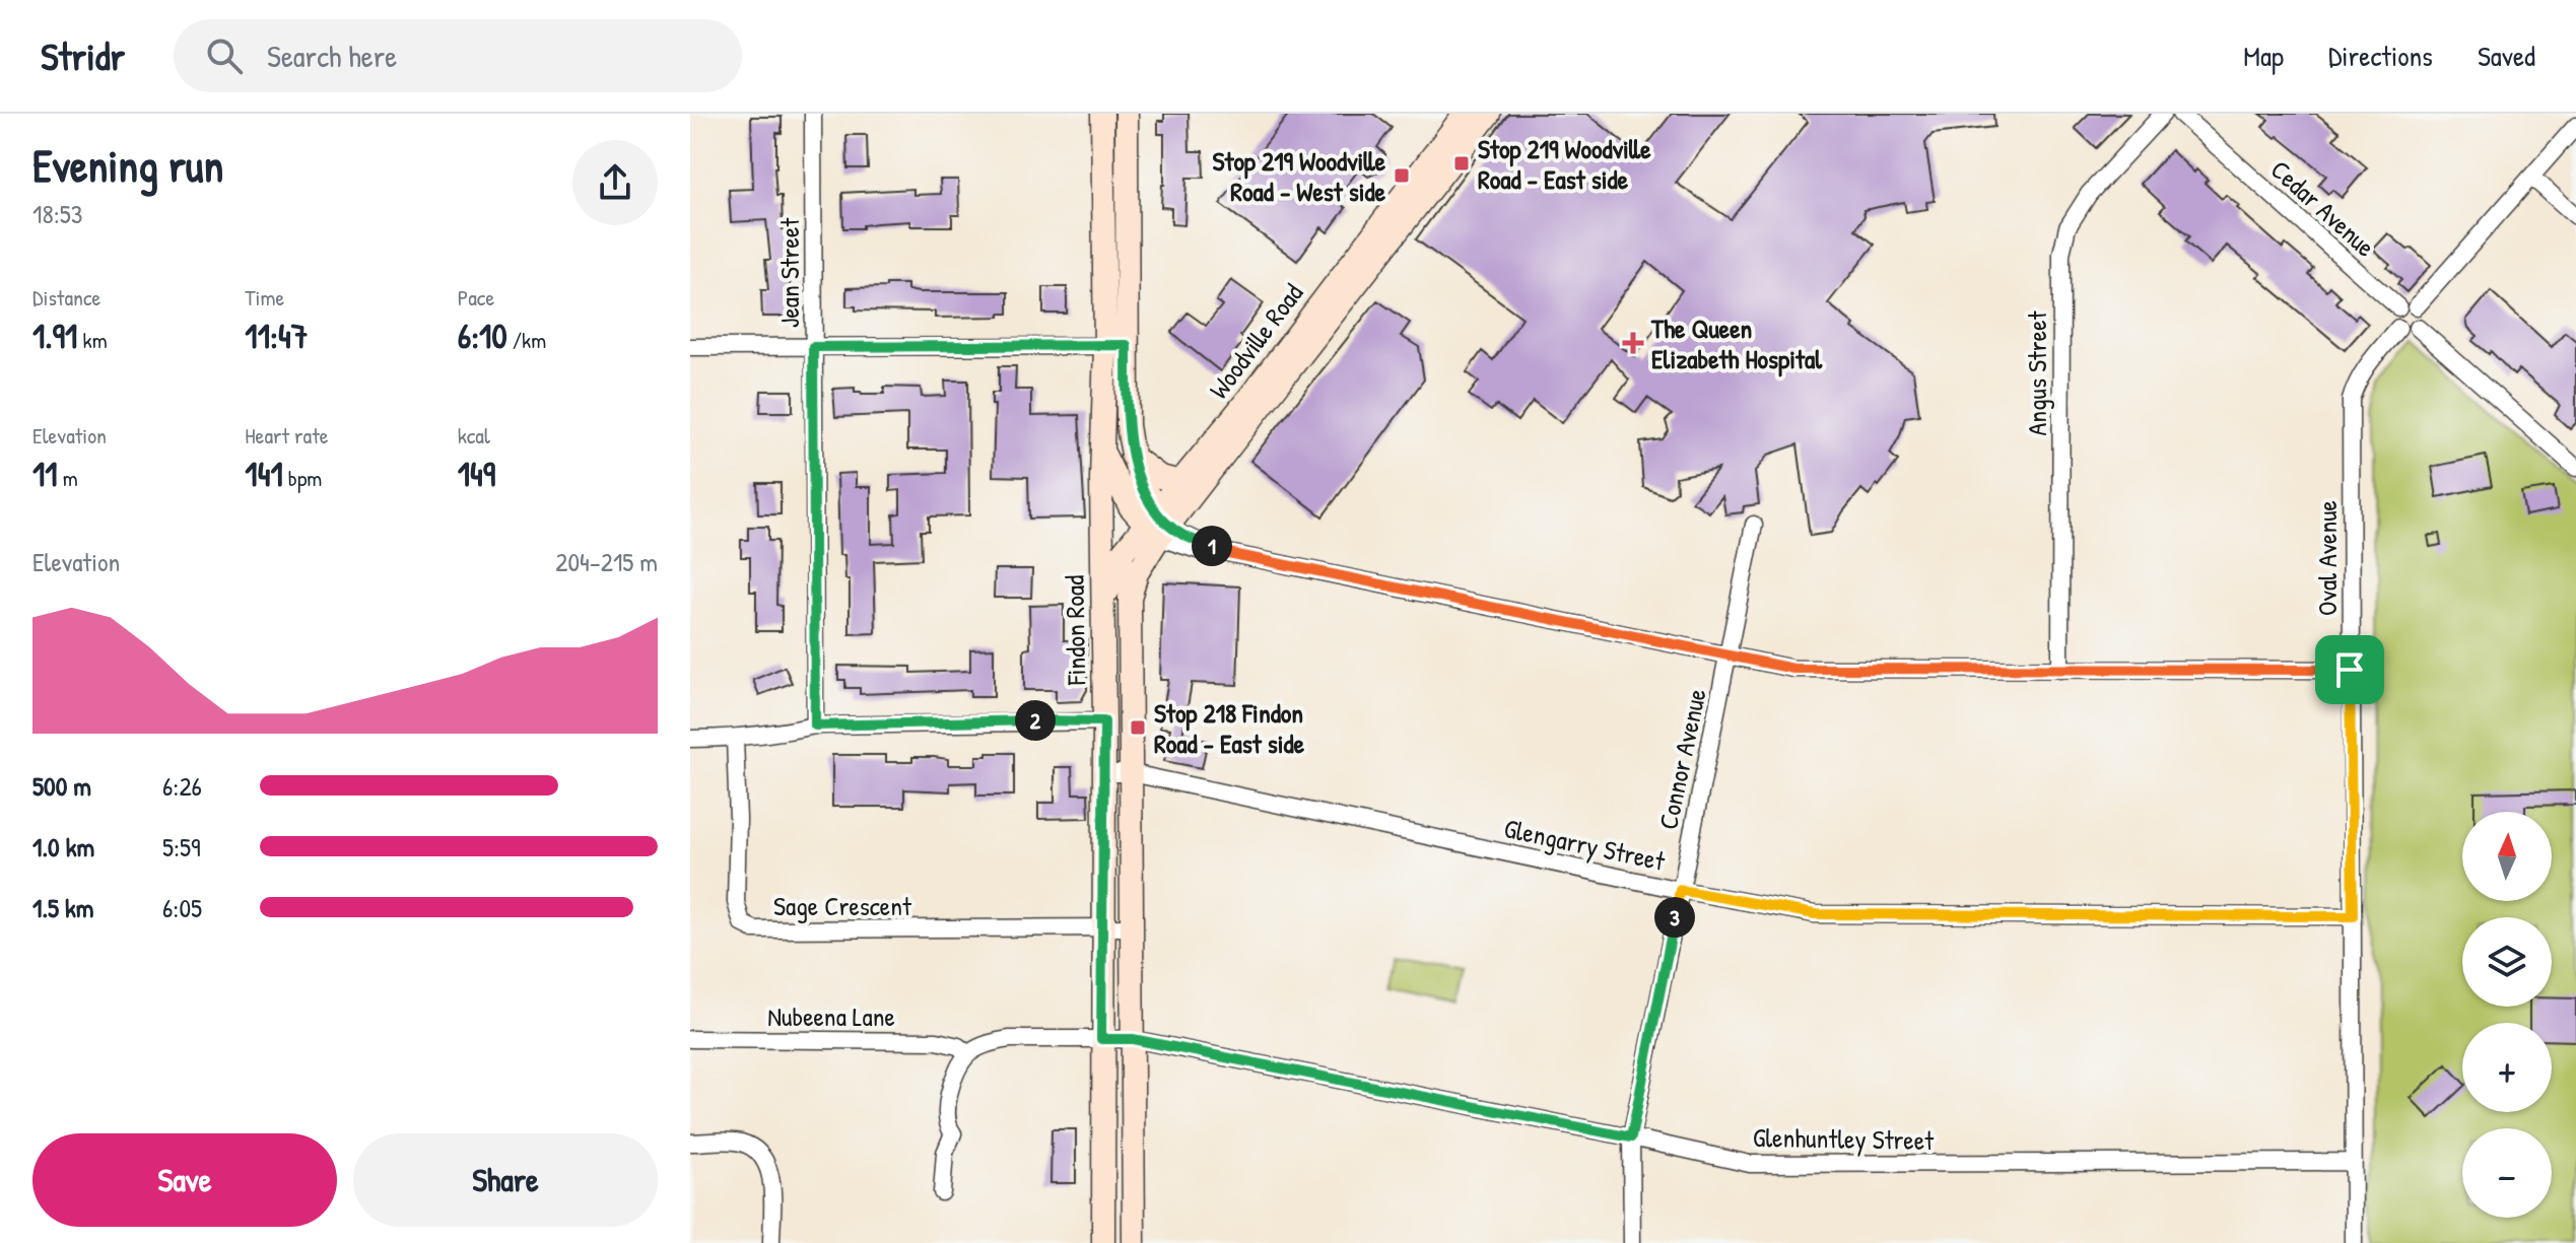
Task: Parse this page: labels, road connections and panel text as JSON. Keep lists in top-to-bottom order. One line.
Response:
{"streets":{"main road":["Woodville Road","Findon Road"],"street":["Cedar Avenue","Jean Street","Angus Street","Oval Avenue","Connor Avenue","Glengarry Street","Sage Crescent","Nubeena Lane","Glenhuntley Street"]},"crossings":[["Cedar Avenue","Oval Avenue"],["Woodville Road","Findon Road"],["Oval Avenue","Glengarry Street"],["Oval Avenue","Glenhuntley Street"],["Findon Road","Glengarry Street"],["Findon Road","Sage Crescent"],["Findon Road","Glenhuntley Street"],["Connor Avenue","Glengarry Street"],["Connor Avenue","Glenhuntley Street"],["Nubeena Lane","Glenhuntley Street"]],"places":{"transit":["Stop 219 Woodville Road - East side","Stop 219 Woodville Road - West side","Stop 218 Findon Road - East side"],"health":["The Queen Elizabeth Hospital"]},"north":"top","page":{"header":"Stridr","search":"Search here","nav":["Map","Directions","Saved"],"heading":["Evening run","18:53"],"stats":[["Distance","1.91 km"],["Time","11:47"],["Pace","6:10 /km"],["Elevation","11 m"],["Heart rate","141 bpm"],["kcal","149"]],"pins":["1","2","3"],"chart":["Elevation","204–215 m"],"list":[{"name":"500 m","note":"6:26"},{"name":"1.0 km","note":"5:59"},{"name":"1.5 km","note":"6:05"}],"map_buttons":["+","−"],"buttons":["Save","Share"]}}
